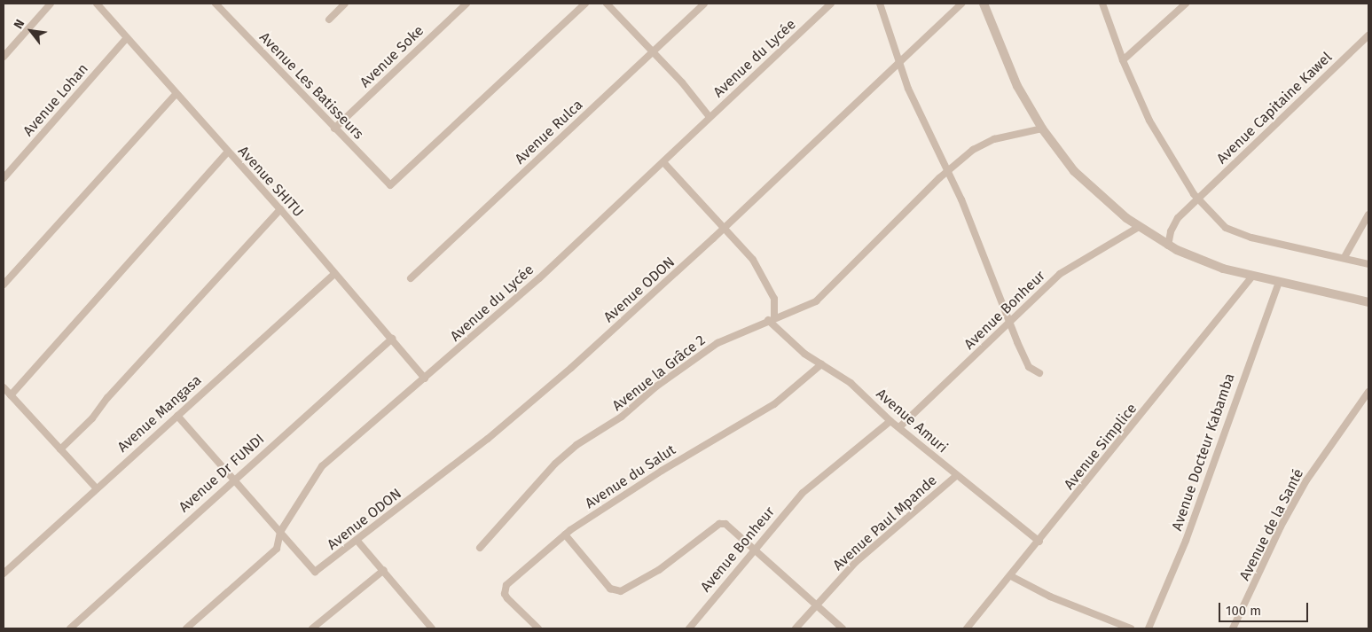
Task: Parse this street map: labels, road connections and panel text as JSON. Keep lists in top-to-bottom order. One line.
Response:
{"streets":{"street":["Avenue Soke","Avenue du Lycée","Avenue Les Batisseurs","Avenue Lohan","Avenue Capitaine Kawel","Avenue Rulca","Avenue SHITU","Avenue ODON","Avenue Bonheur","Avenue la Grâce 2","Avenue Mangasa","Avenue Amuri","Avenue Simplice","Avenue Docteur Kabamba","Avenue Dr FUNDI","Avenue du Salut","Avenue Paul Mpande","Avenue de la Santé"]},"crossings":[["Avenue Soke","Avenue Les Batisseurs"],["Avenue du Lycée","Avenue SHITU"],["Avenue du Lycée","Avenue ODON"],["Avenue Lohan","Avenue SHITU"],["Avenue SHITU","Avenue Mangasa"],["Avenue SHITU","Avenue Dr FUNDI"],["Avenue Bonheur","Avenue Amuri"],["Avenue la Grâce 2","Avenue Amuri"],["Avenue Amuri","Avenue Simplice"],["Avenue Amuri","Avenue du Salut"],["Avenue Amuri","Avenue Paul Mpande"]],"scale_bar":"100 m","north":"top left"}
